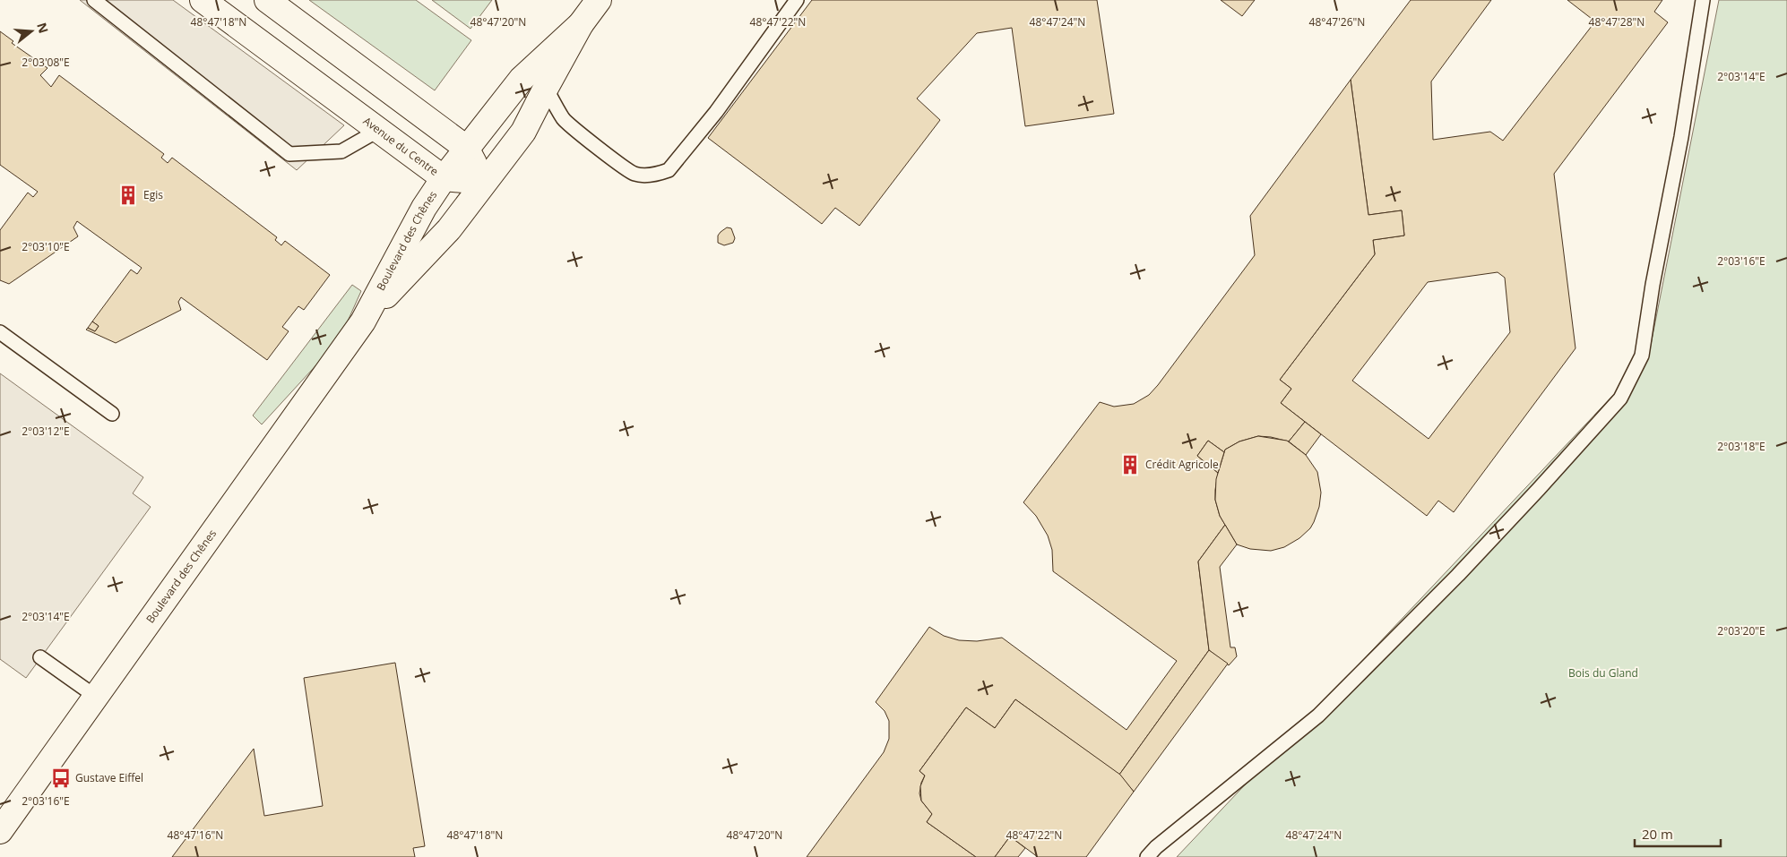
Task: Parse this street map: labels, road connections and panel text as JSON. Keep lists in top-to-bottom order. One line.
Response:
{"streets":{"street":["Avenue du Centre","Boulevard des Chênes"]},"crossings":[["Avenue du Centre","Boulevard des Chênes"]],"parks":["Bois du Gland"],"places":{"building":["Egis","Crédit Agricole"],"bus stop":["Gustave Eiffel"]},"scale_bar":"20 m","north":"right","coordinates":["48°47'18\"N","48°47'20\"N","48°47'22\"N","48°47'24\"N","48°47'26\"N","48°47'28\"N","2°03'08\"E","2°03'14\"E","2°03'10\"E","2°03'16\"E","2°03'12\"E","2°03'18\"E","2°03'20\"E","48°47'16\"N"]}
